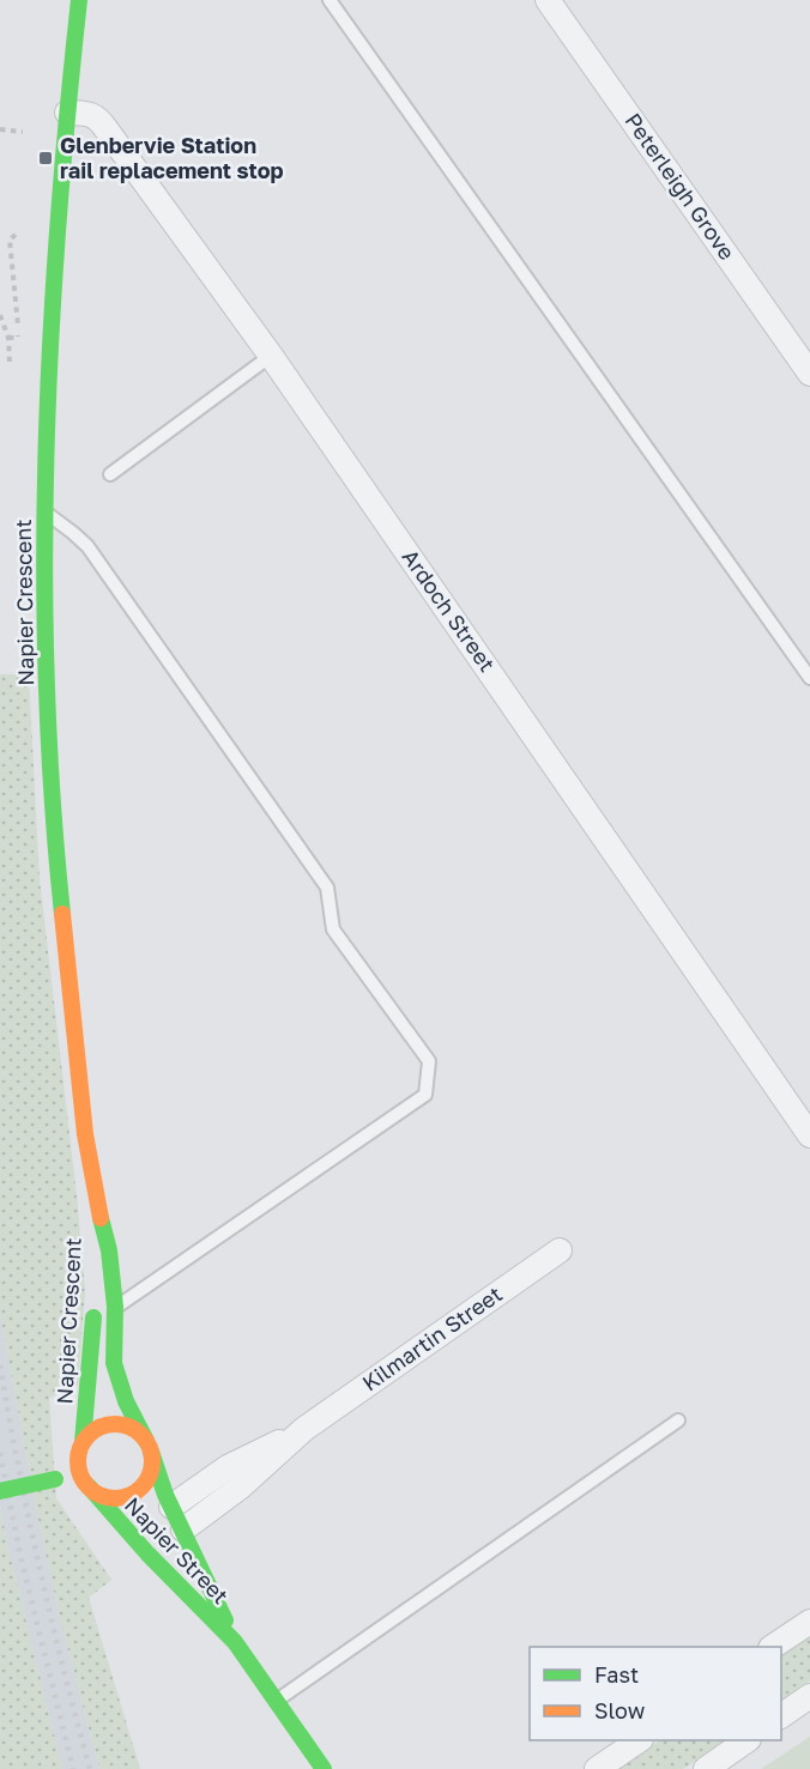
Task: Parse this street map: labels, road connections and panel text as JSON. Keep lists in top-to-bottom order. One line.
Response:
{"streets":{"street":["Peterleigh Grove","Napier Crescent","Ardoch Street","Kilmartin Street","Napier Street"]},"crossings":[["Napier Crescent","Ardoch Street"],["Napier Crescent","Napier Street"],["Kilmartin Street","Napier Street"]],"places":{"transit":["Glenbervie Station rail replacement stop"]},"legend":["Fast","Slow"]}
